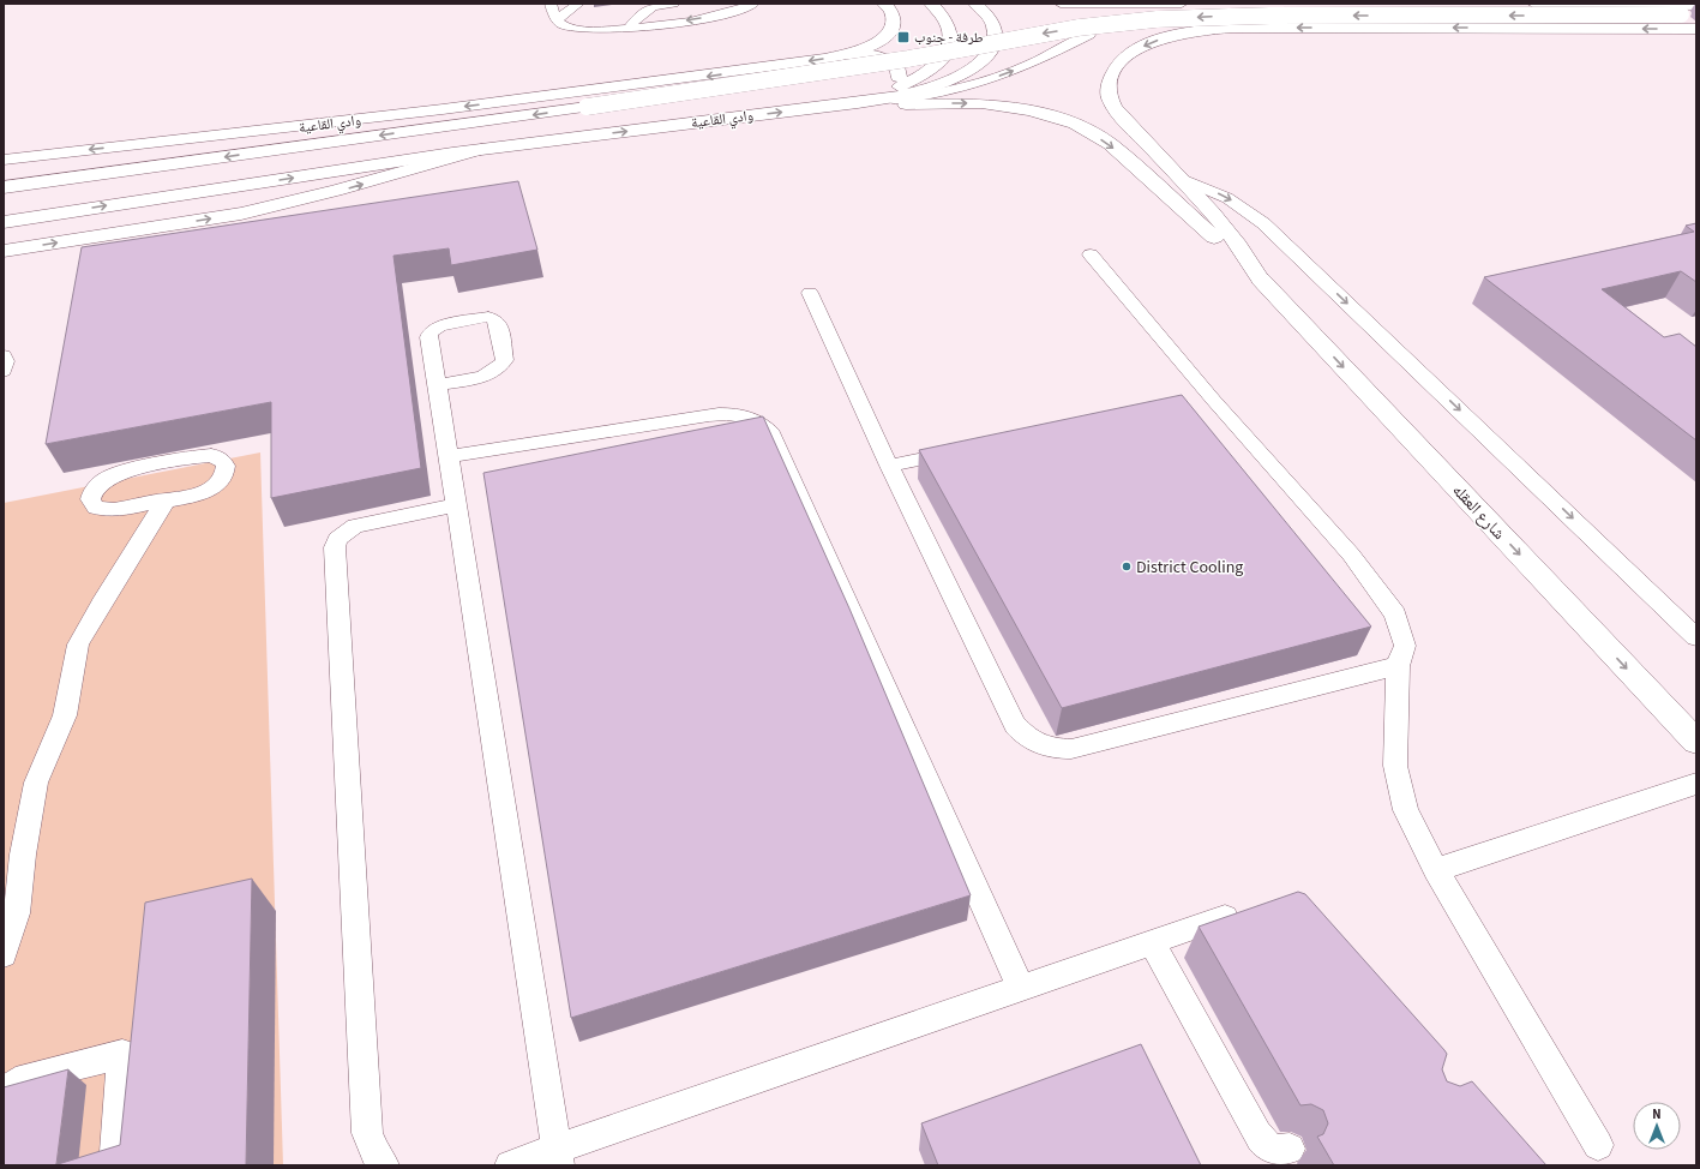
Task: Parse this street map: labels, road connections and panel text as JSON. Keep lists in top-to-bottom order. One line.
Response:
{"streets":{"main road":["وادي القاعية","شارع العقله"]},"one_way":["شارع العقله"],"places":{"transit":["طرفة - جنوب"],"other":["District Cooling"]},"north":"top"}
